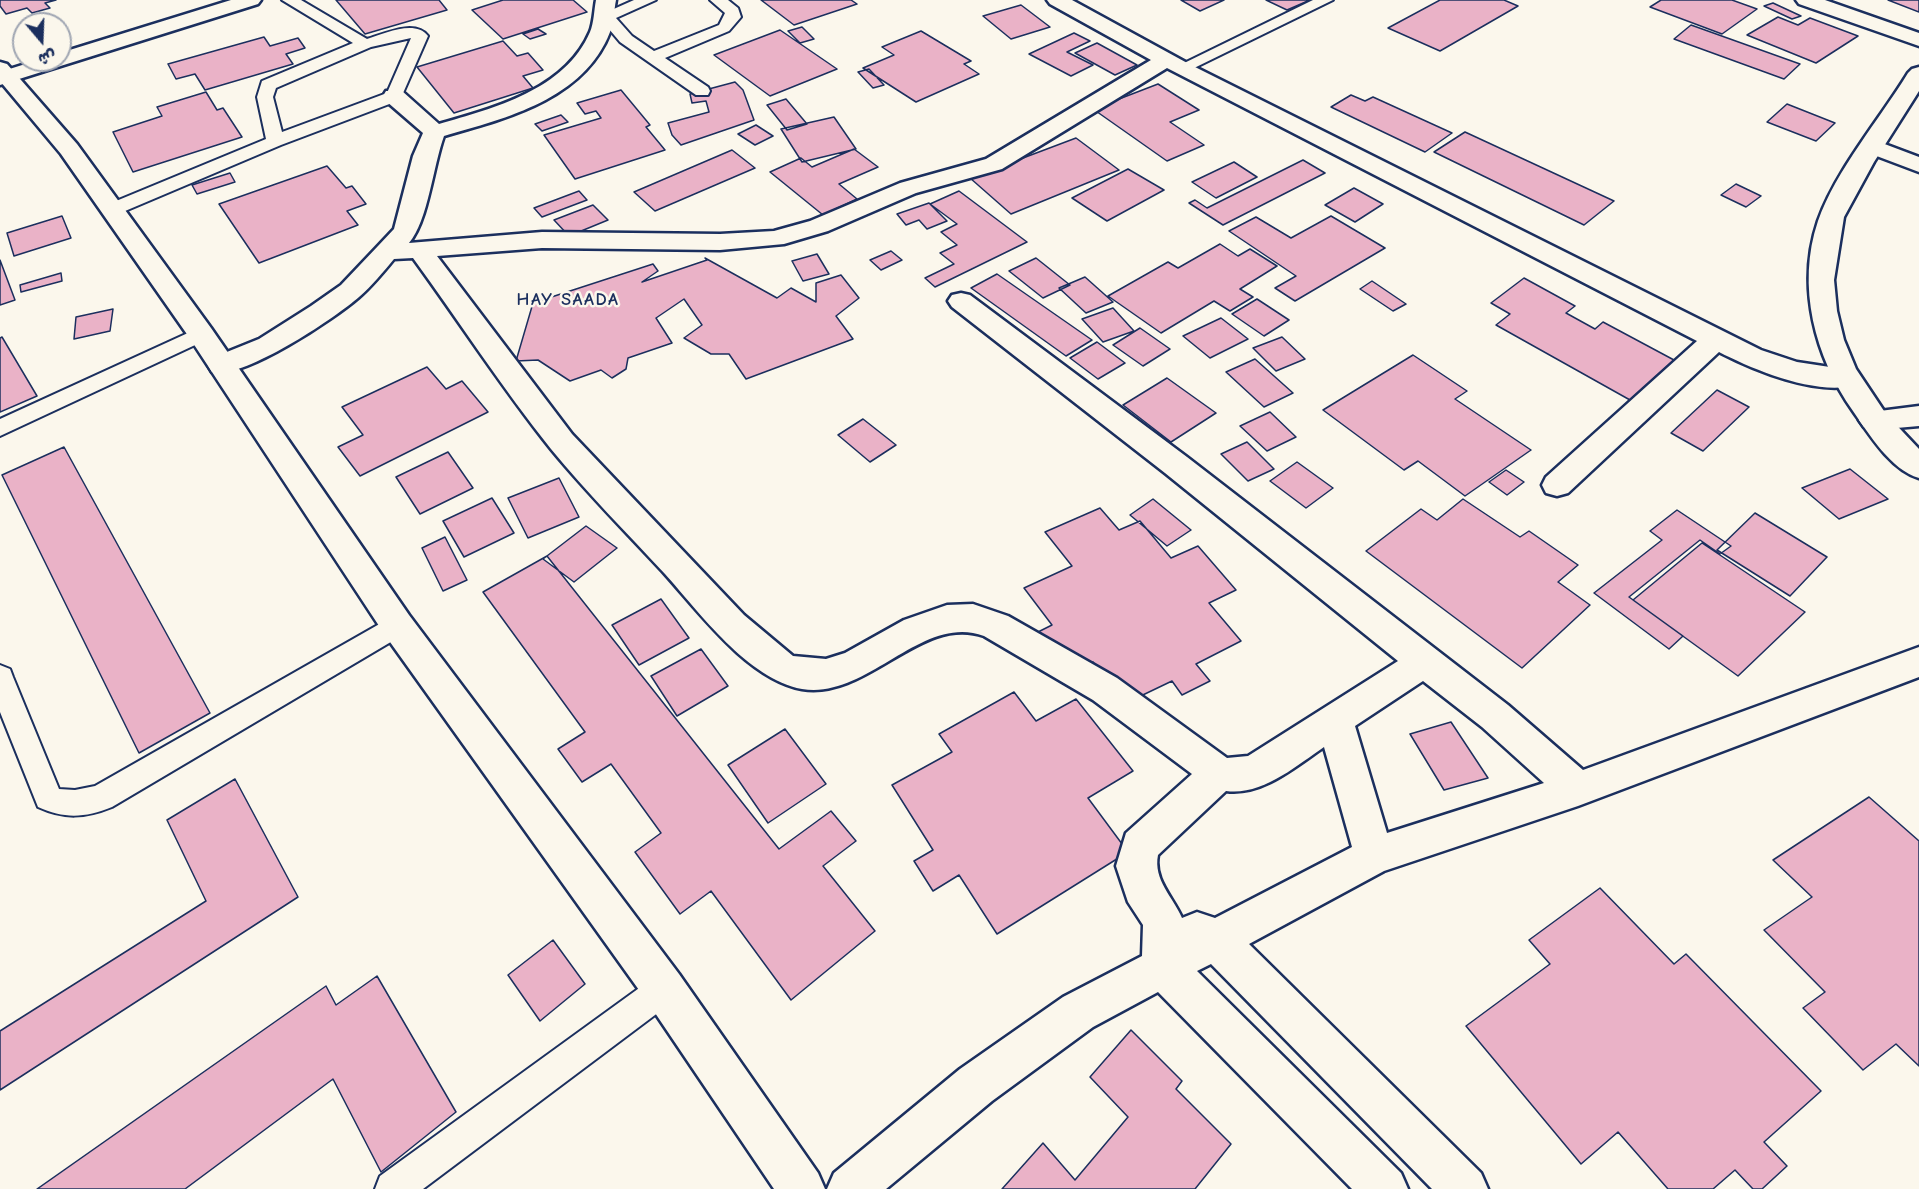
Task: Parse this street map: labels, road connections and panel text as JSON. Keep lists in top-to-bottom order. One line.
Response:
{"districts":["HAY SAADA"],"north":"bottom"}
